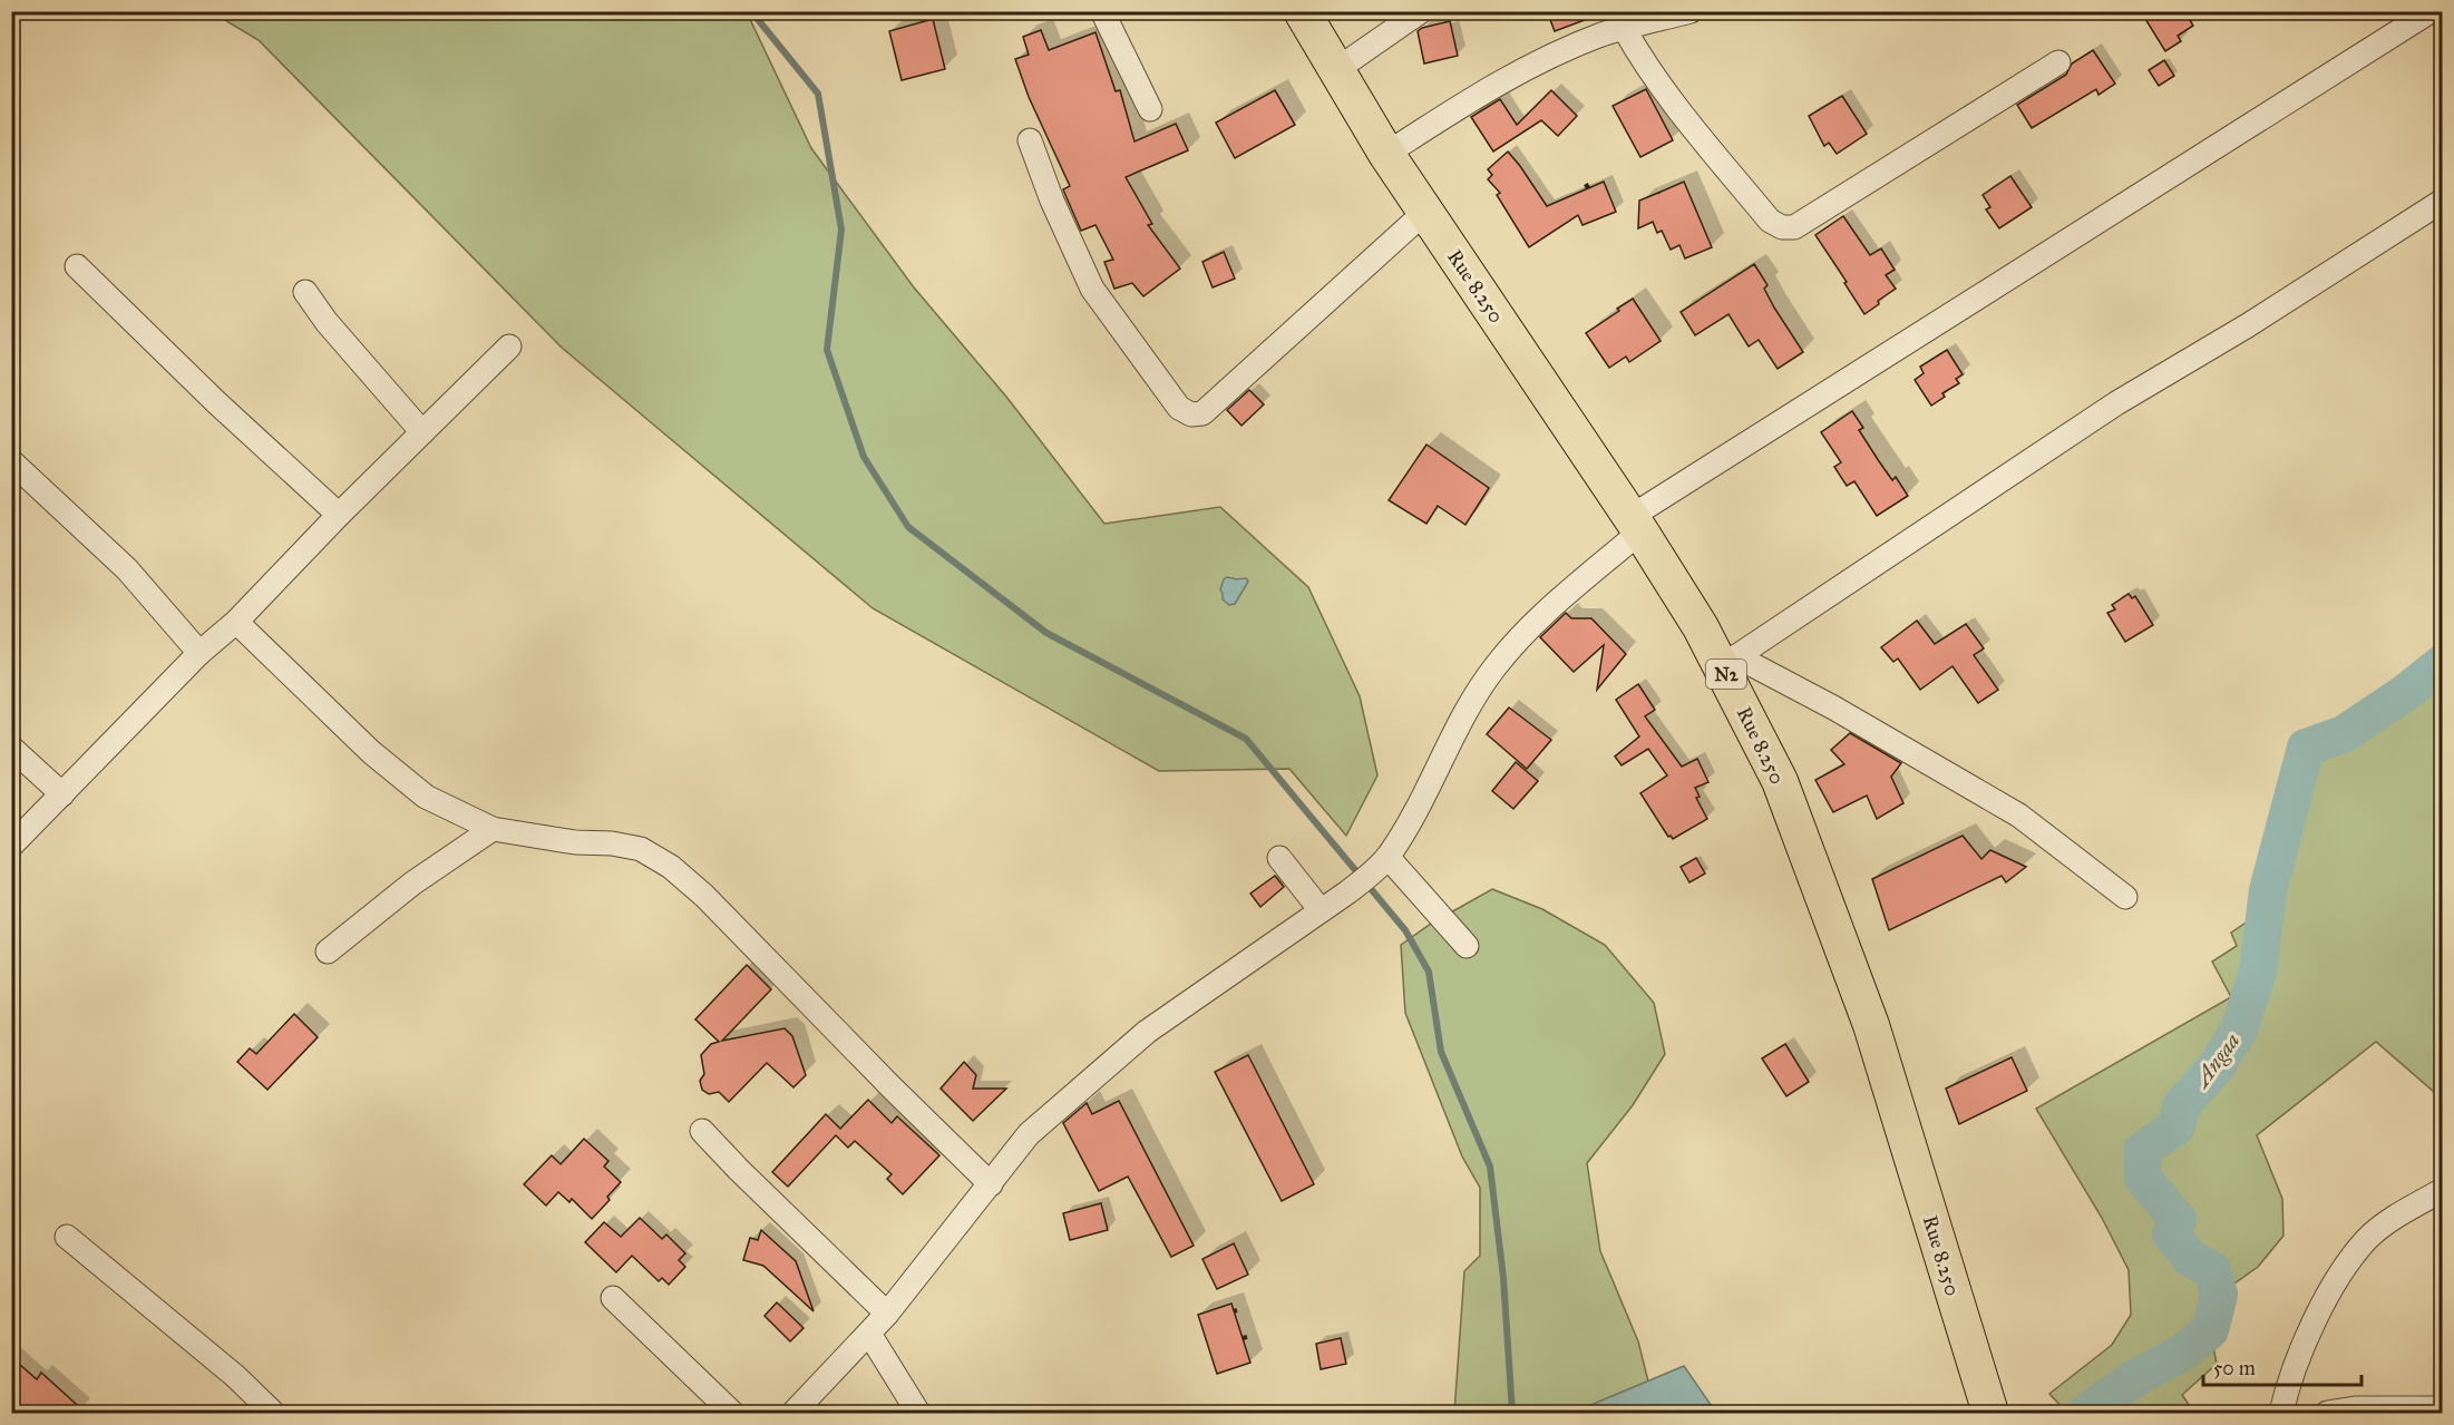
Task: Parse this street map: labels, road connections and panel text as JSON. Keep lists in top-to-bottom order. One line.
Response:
{"streets":{"highway":["Rue 8.250","N2"]},"water":["Angaa"],"scale_bar":"50 m"}
